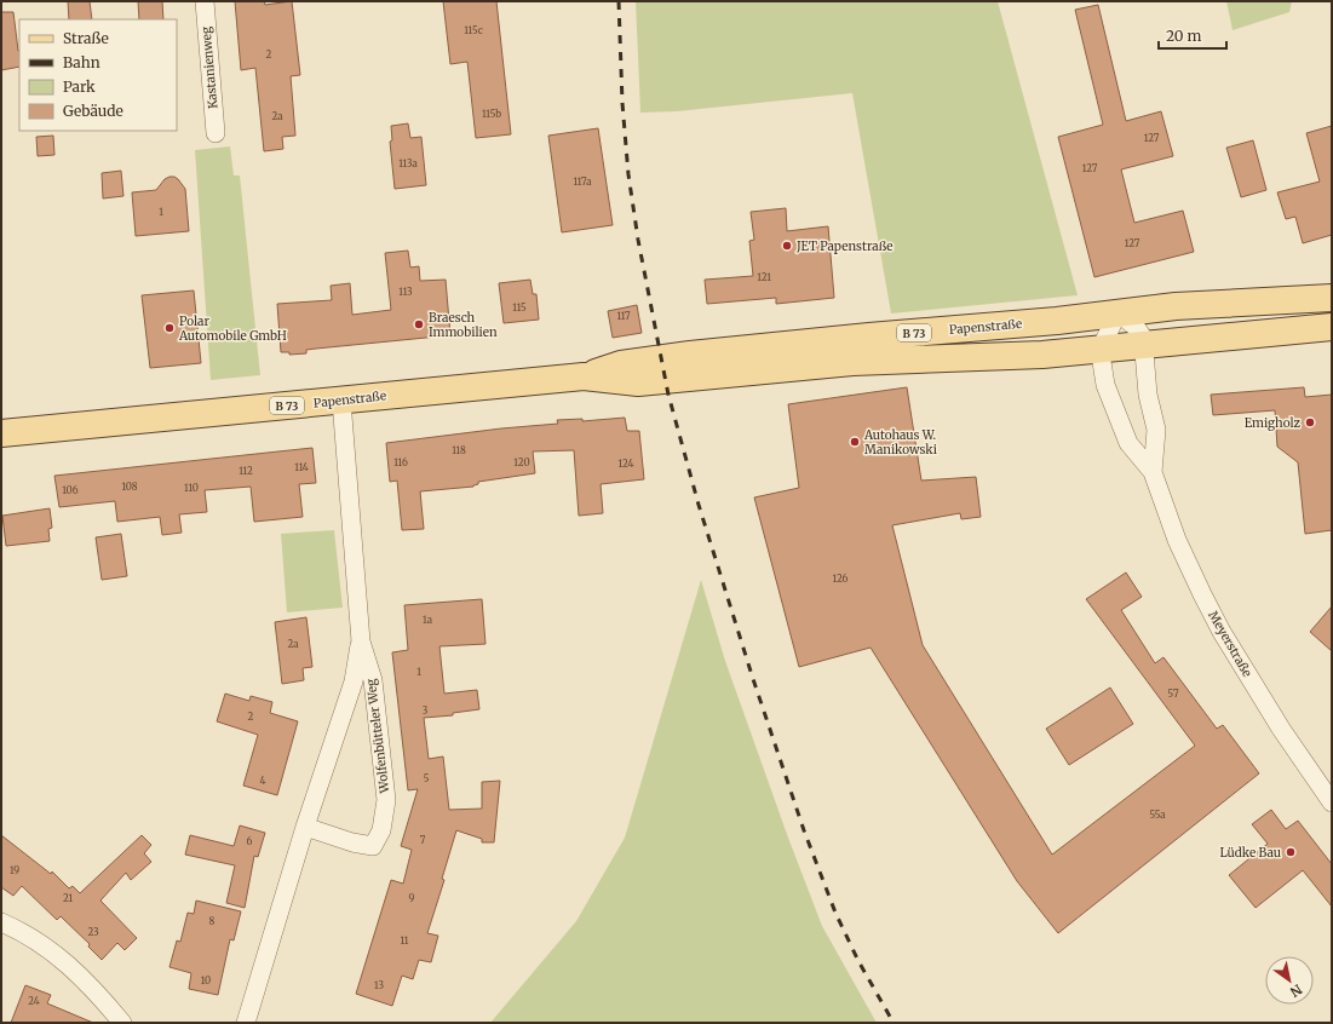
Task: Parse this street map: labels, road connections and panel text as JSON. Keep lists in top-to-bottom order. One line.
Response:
{"streets":{"main road":["Papenstraße","B 73"],"street":["Kastanienweg","Meyerstraße","Wolfenbütteler Weg"]},"crossings":[["Papenstraße","Meyerstraße"],["Papenstraße","Wolfenbütteler Weg"]],"places":["JET Papenstraße","Braesch Immobilien","Polar Automobile GmbH","Emigholz","Autohaus W. Manikowski","Lüdke Bau"],"house_numbers":["115c","2","115b","2a","127","113a","127","117a","1","127","121","113","115","117","118","116","120","124","114","112","108","110","106","126","1a","2a","1","57","3","2","5","4","55a","7","6","19","21","9","8","23","11","10","13","24"],"legend":["Straße","Bahn","Park","Gebäude"],"scale_bar":"20 m","north":"bottom right"}
